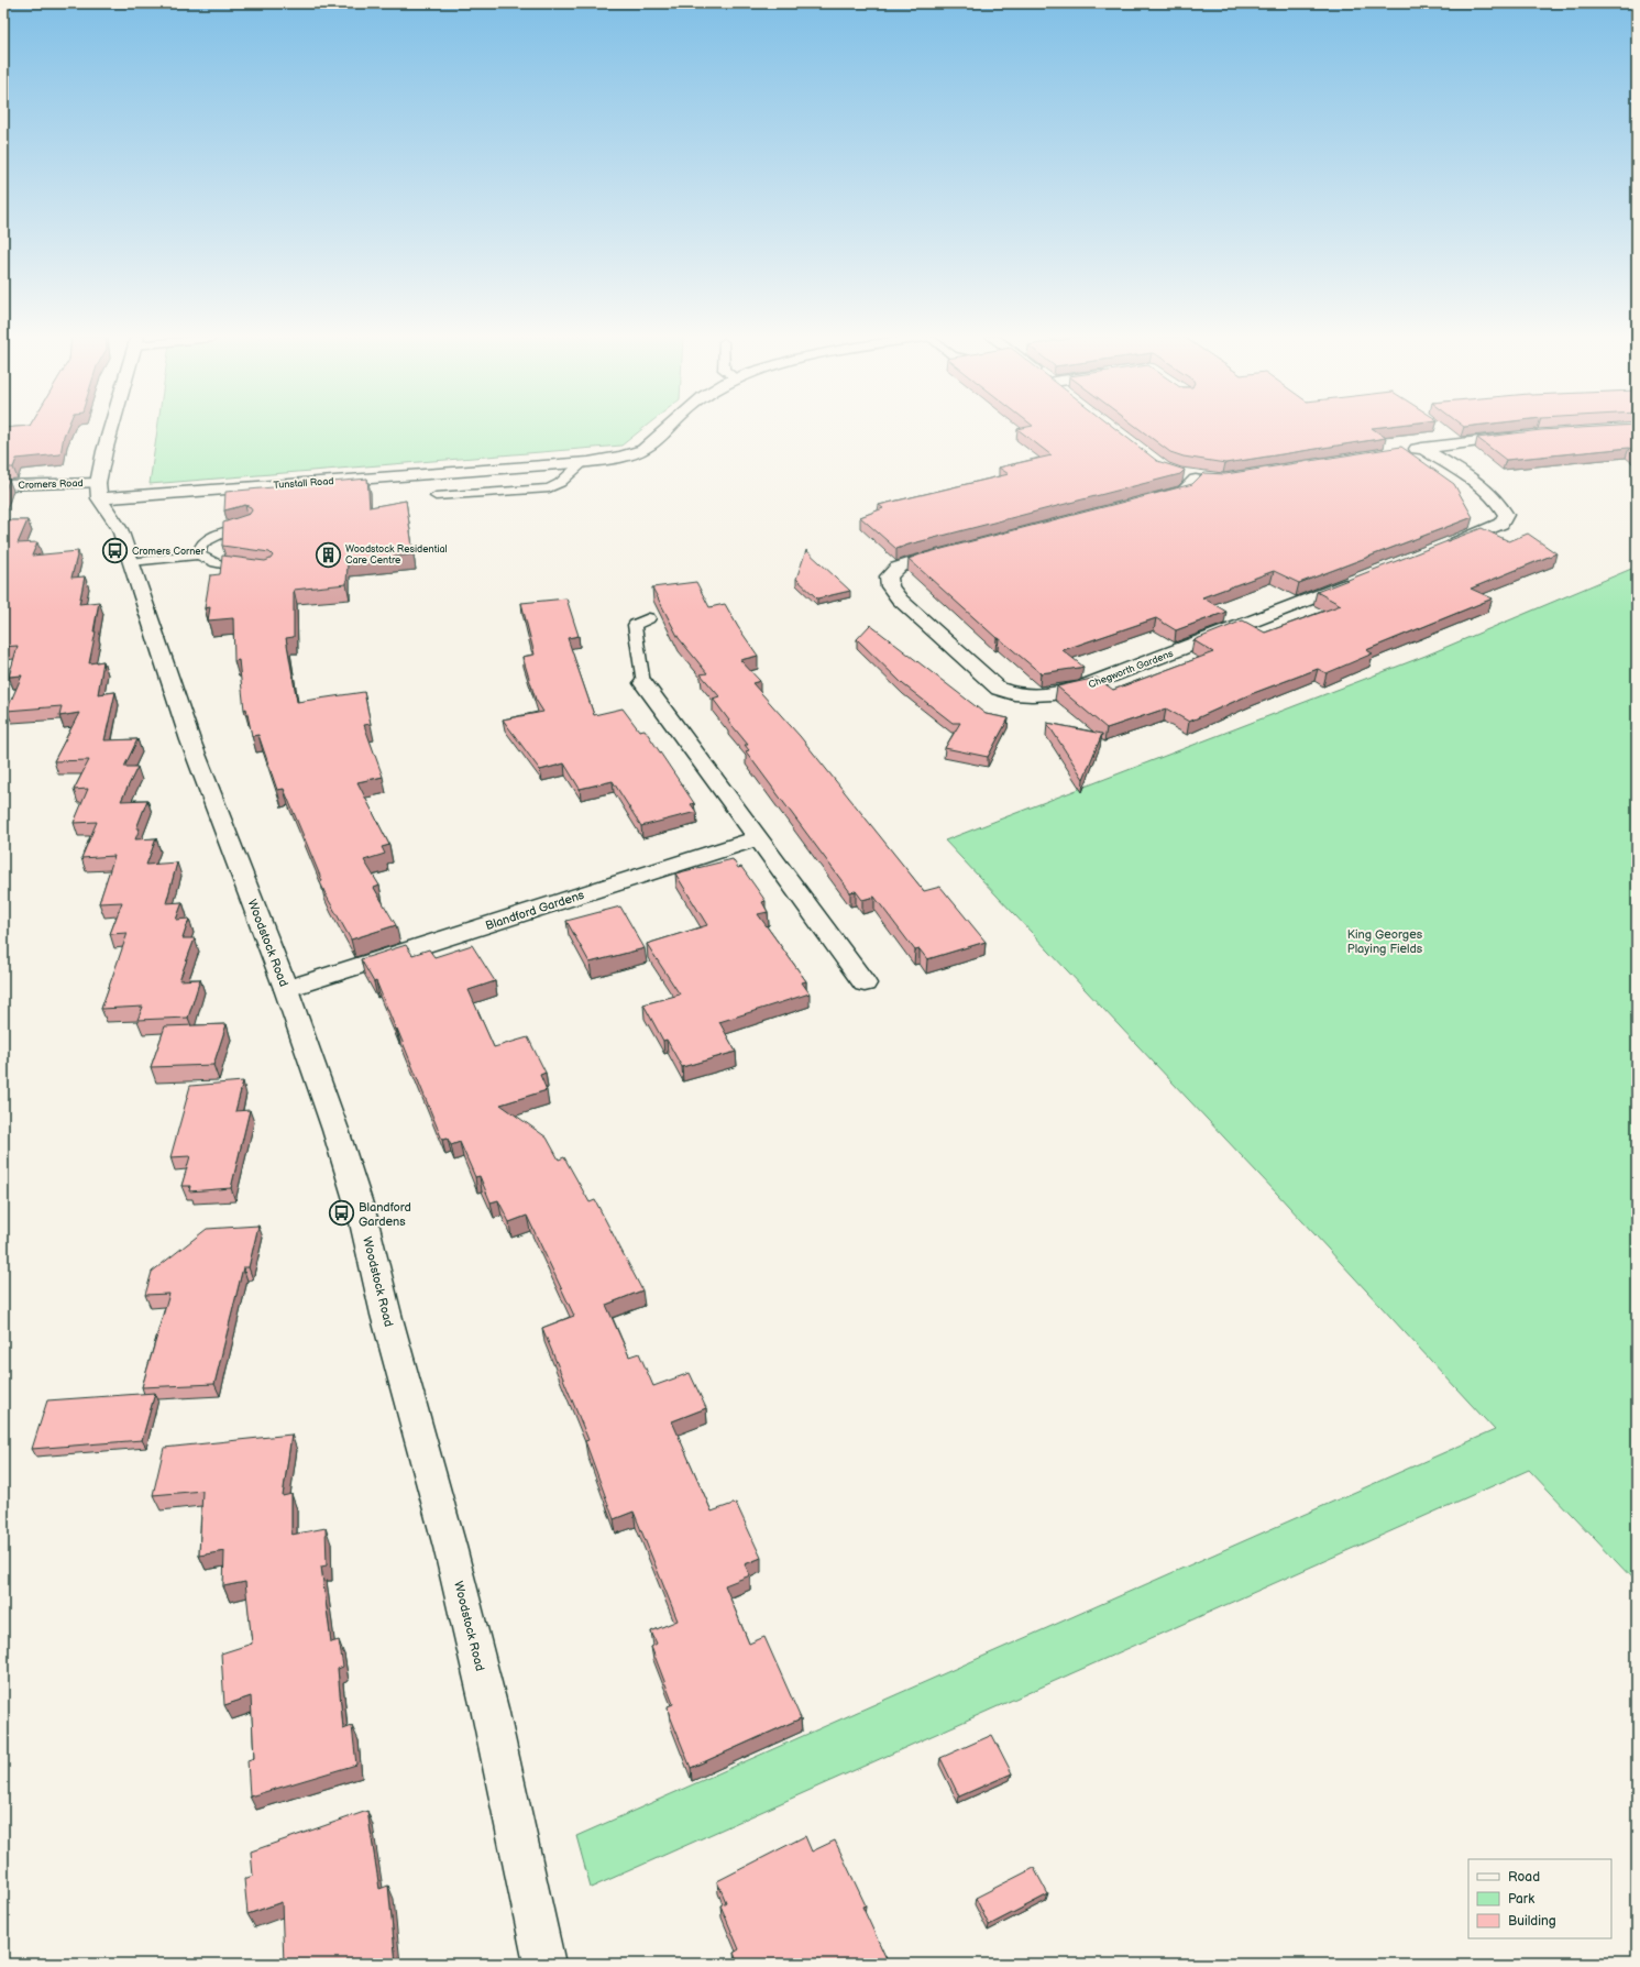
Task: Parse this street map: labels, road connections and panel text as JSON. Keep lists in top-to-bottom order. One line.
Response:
{"streets":{"street":["Tunstall Road","Cromers Road","Chegworth Gardens","Blandford Gardens","Woodstock Road"]},"crossings":[["Tunstall Road","Cromers Road"],["Tunstall Road","Woodstock Road"],["Cromers Road","Woodstock Road"],["Blandford Gardens","Woodstock Road"]],"parks":["King Georges Playing Fields"],"places":{"bus stop":["Cromers Corner","Blandford Gardens"],"building":["Woodstock Residential Care Centre"]},"legend":["Road","Park","Building"]}
